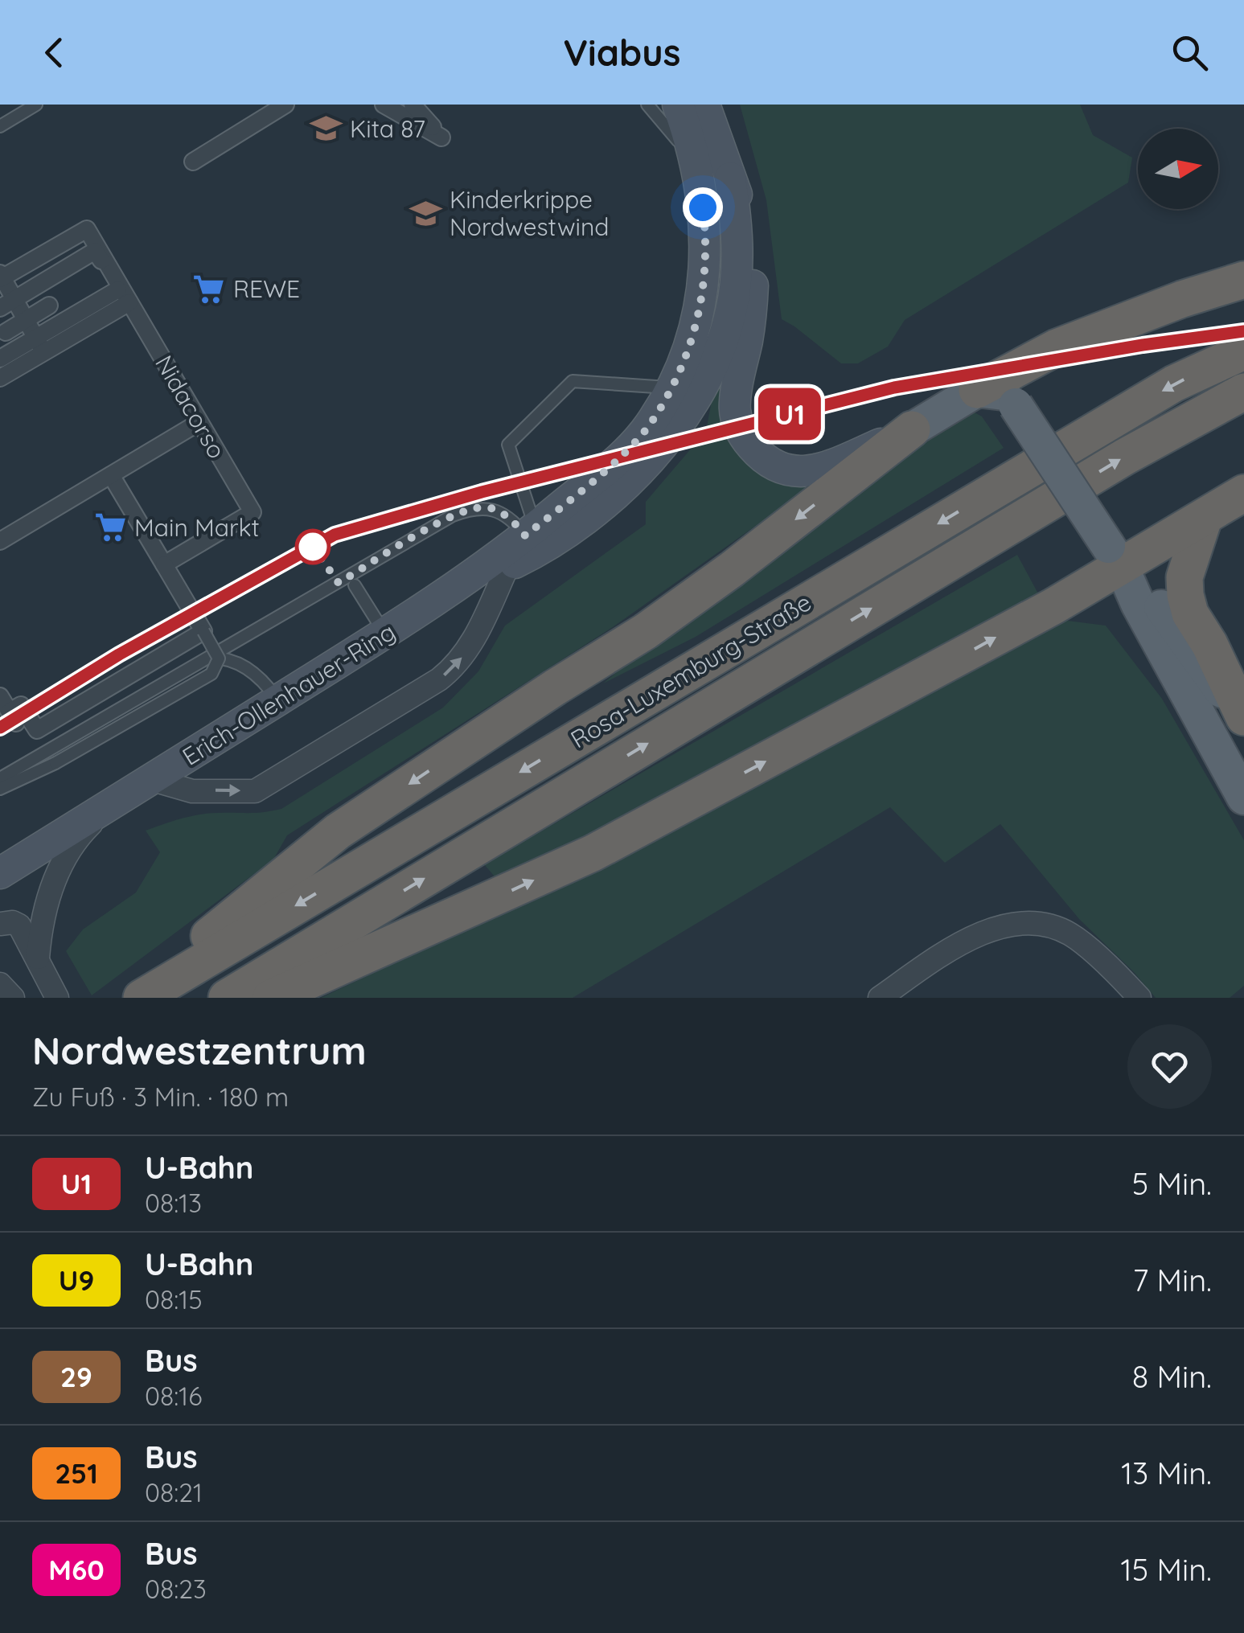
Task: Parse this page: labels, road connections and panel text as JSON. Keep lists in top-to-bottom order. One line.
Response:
{"streets":{"highway":["Rosa-Luxemburg-Straße"],"main road":["Erich-Ollenhauer-Ring"],"street":["Nidacorso"]},"places":{"school or university":["Kita 87","Kinderkrippe Nordwestwind"],"supermarket":["REWE","Main Markt"]},"lines":["metro line U1"],"north":"right","page":{"header":"Viabus","on_map":"U1","heading":["Nordwestzentrum","Zu Fuß · 3 Min. · 180 m"],"list":[{"mark":"U1","name":"U-Bahn","note":"08:13","value":"5 Min."},{"mark":"U9","name":"U-Bahn","note":"08:15","value":"7 Min."},{"mark":"29","name":"Bus","note":"08:16","value":"8 Min."},{"mark":"251","name":"Bus","note":"08:21","value":"13 Min."},{"mark":"M60","name":"Bus","note":"08:23","value":"15 Min."}]}}
